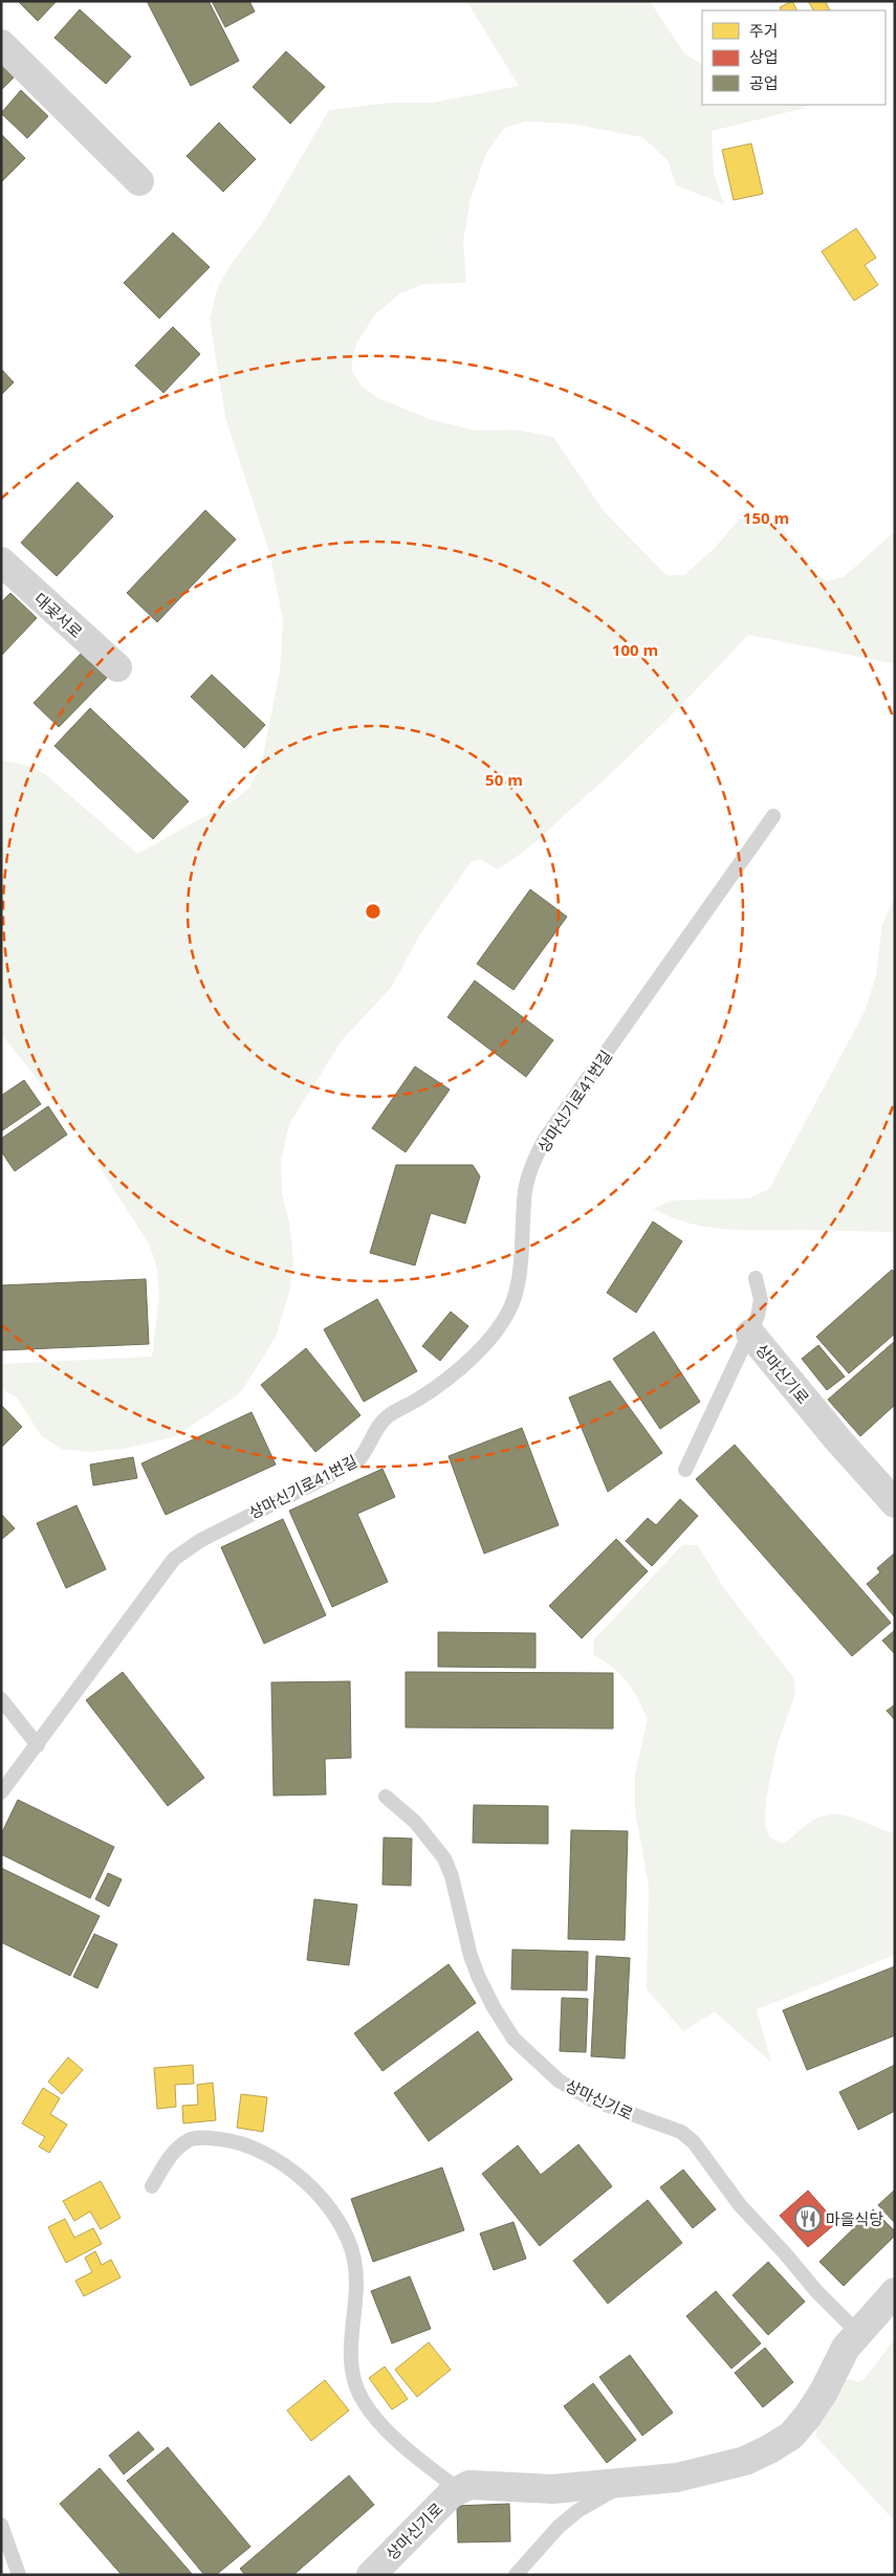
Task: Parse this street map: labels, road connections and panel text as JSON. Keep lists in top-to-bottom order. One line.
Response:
{"streets":{"street":["대곶서로","상마신기로"],"lane":["상마신기로41번길"]},"places":{"restaurant":["마을식당"]},"legend":["주거","상업","공업"],"rings":["150 m","100 m","50 m"]}
